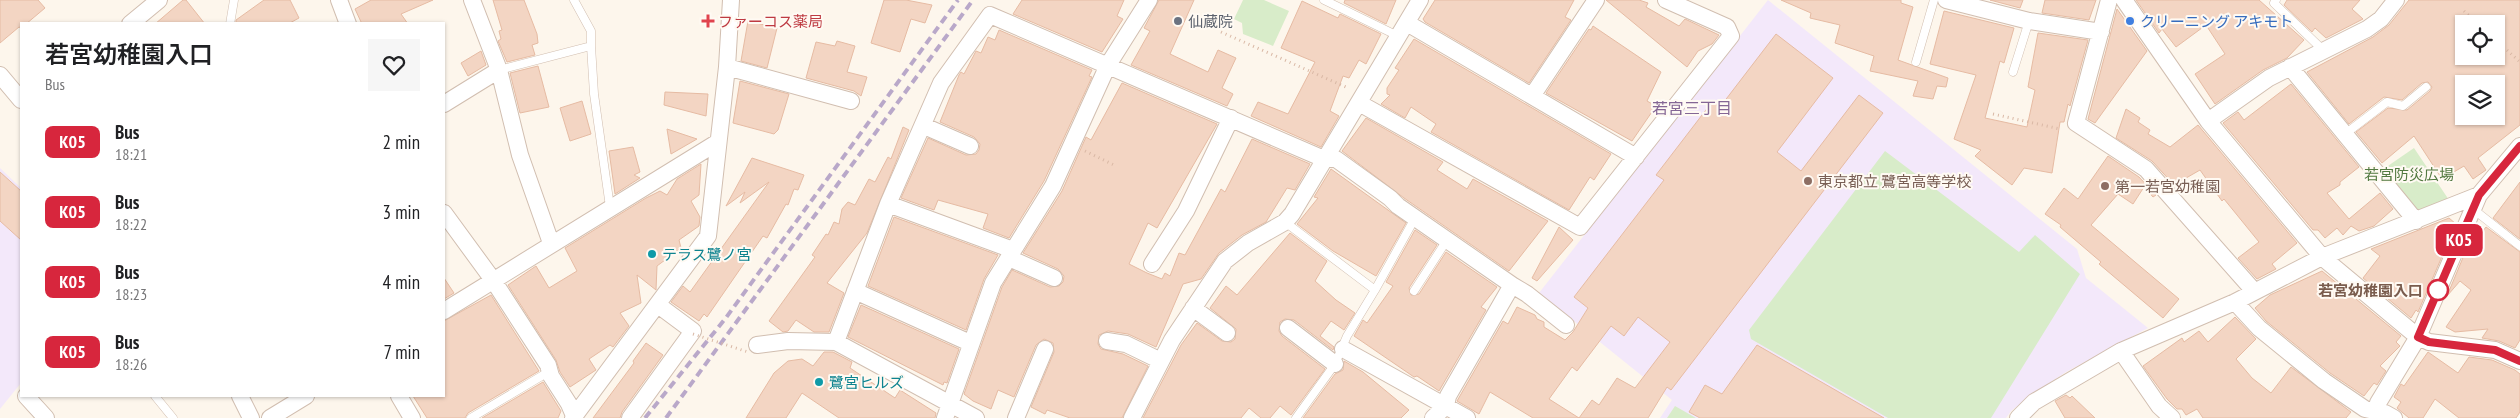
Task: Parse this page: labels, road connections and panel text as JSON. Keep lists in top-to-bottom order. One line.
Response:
{"districts":["若宮三丁目"],"parks":["若宮防災広場"],"places":{"health":["ファーコス薬局"],"other":["仙蔵院","クリーニング アキモト","東京都立 鷺宮高等学校","第一若宮幼稚園","テラス鷺ノ宮","若宮幼稚園入口","鷺宮ヒルズ"]},"lines":["bus line K05"],"page":{"on_map":"K05","heading":["若宮幼稚園入口","Bus"],"list":[{"mark":"K05","name":"Bus","note":"18:21","value":"2 min"},{"mark":"K05","name":"Bus","note":"18:22","value":"3 min"},{"mark":"K05","name":"Bus","note":"18:23","value":"4 min"},{"mark":"K05","name":"Bus","note":"18:26","value":"7 min"}]}}
